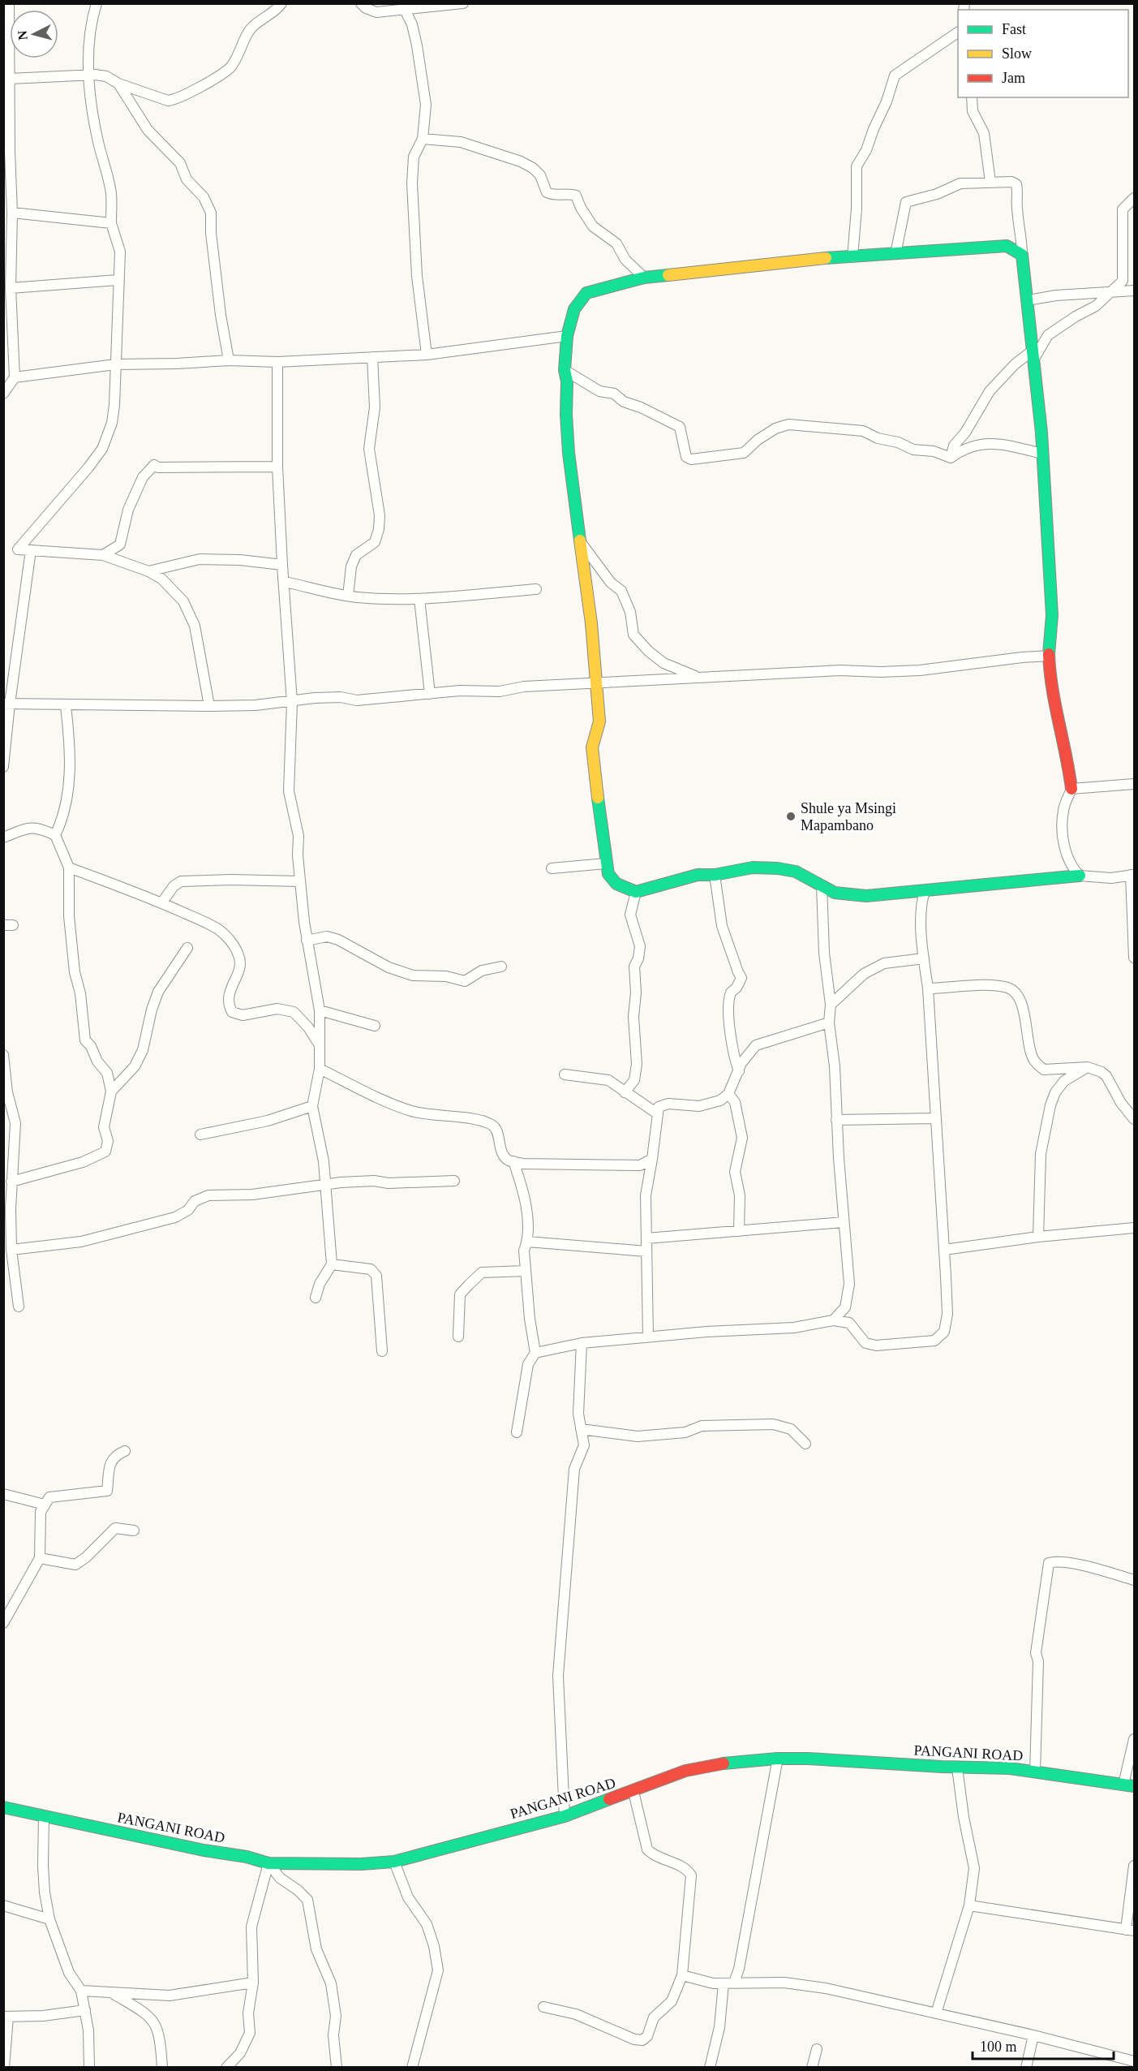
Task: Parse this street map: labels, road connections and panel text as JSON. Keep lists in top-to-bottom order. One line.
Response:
{"streets":{"street":["PANGANI ROAD"]},"places":["Shule ya Msingi Mapambano"],"legend":["Fast","Slow","Jam"],"scale_bar":"100 m","north":"left"}
